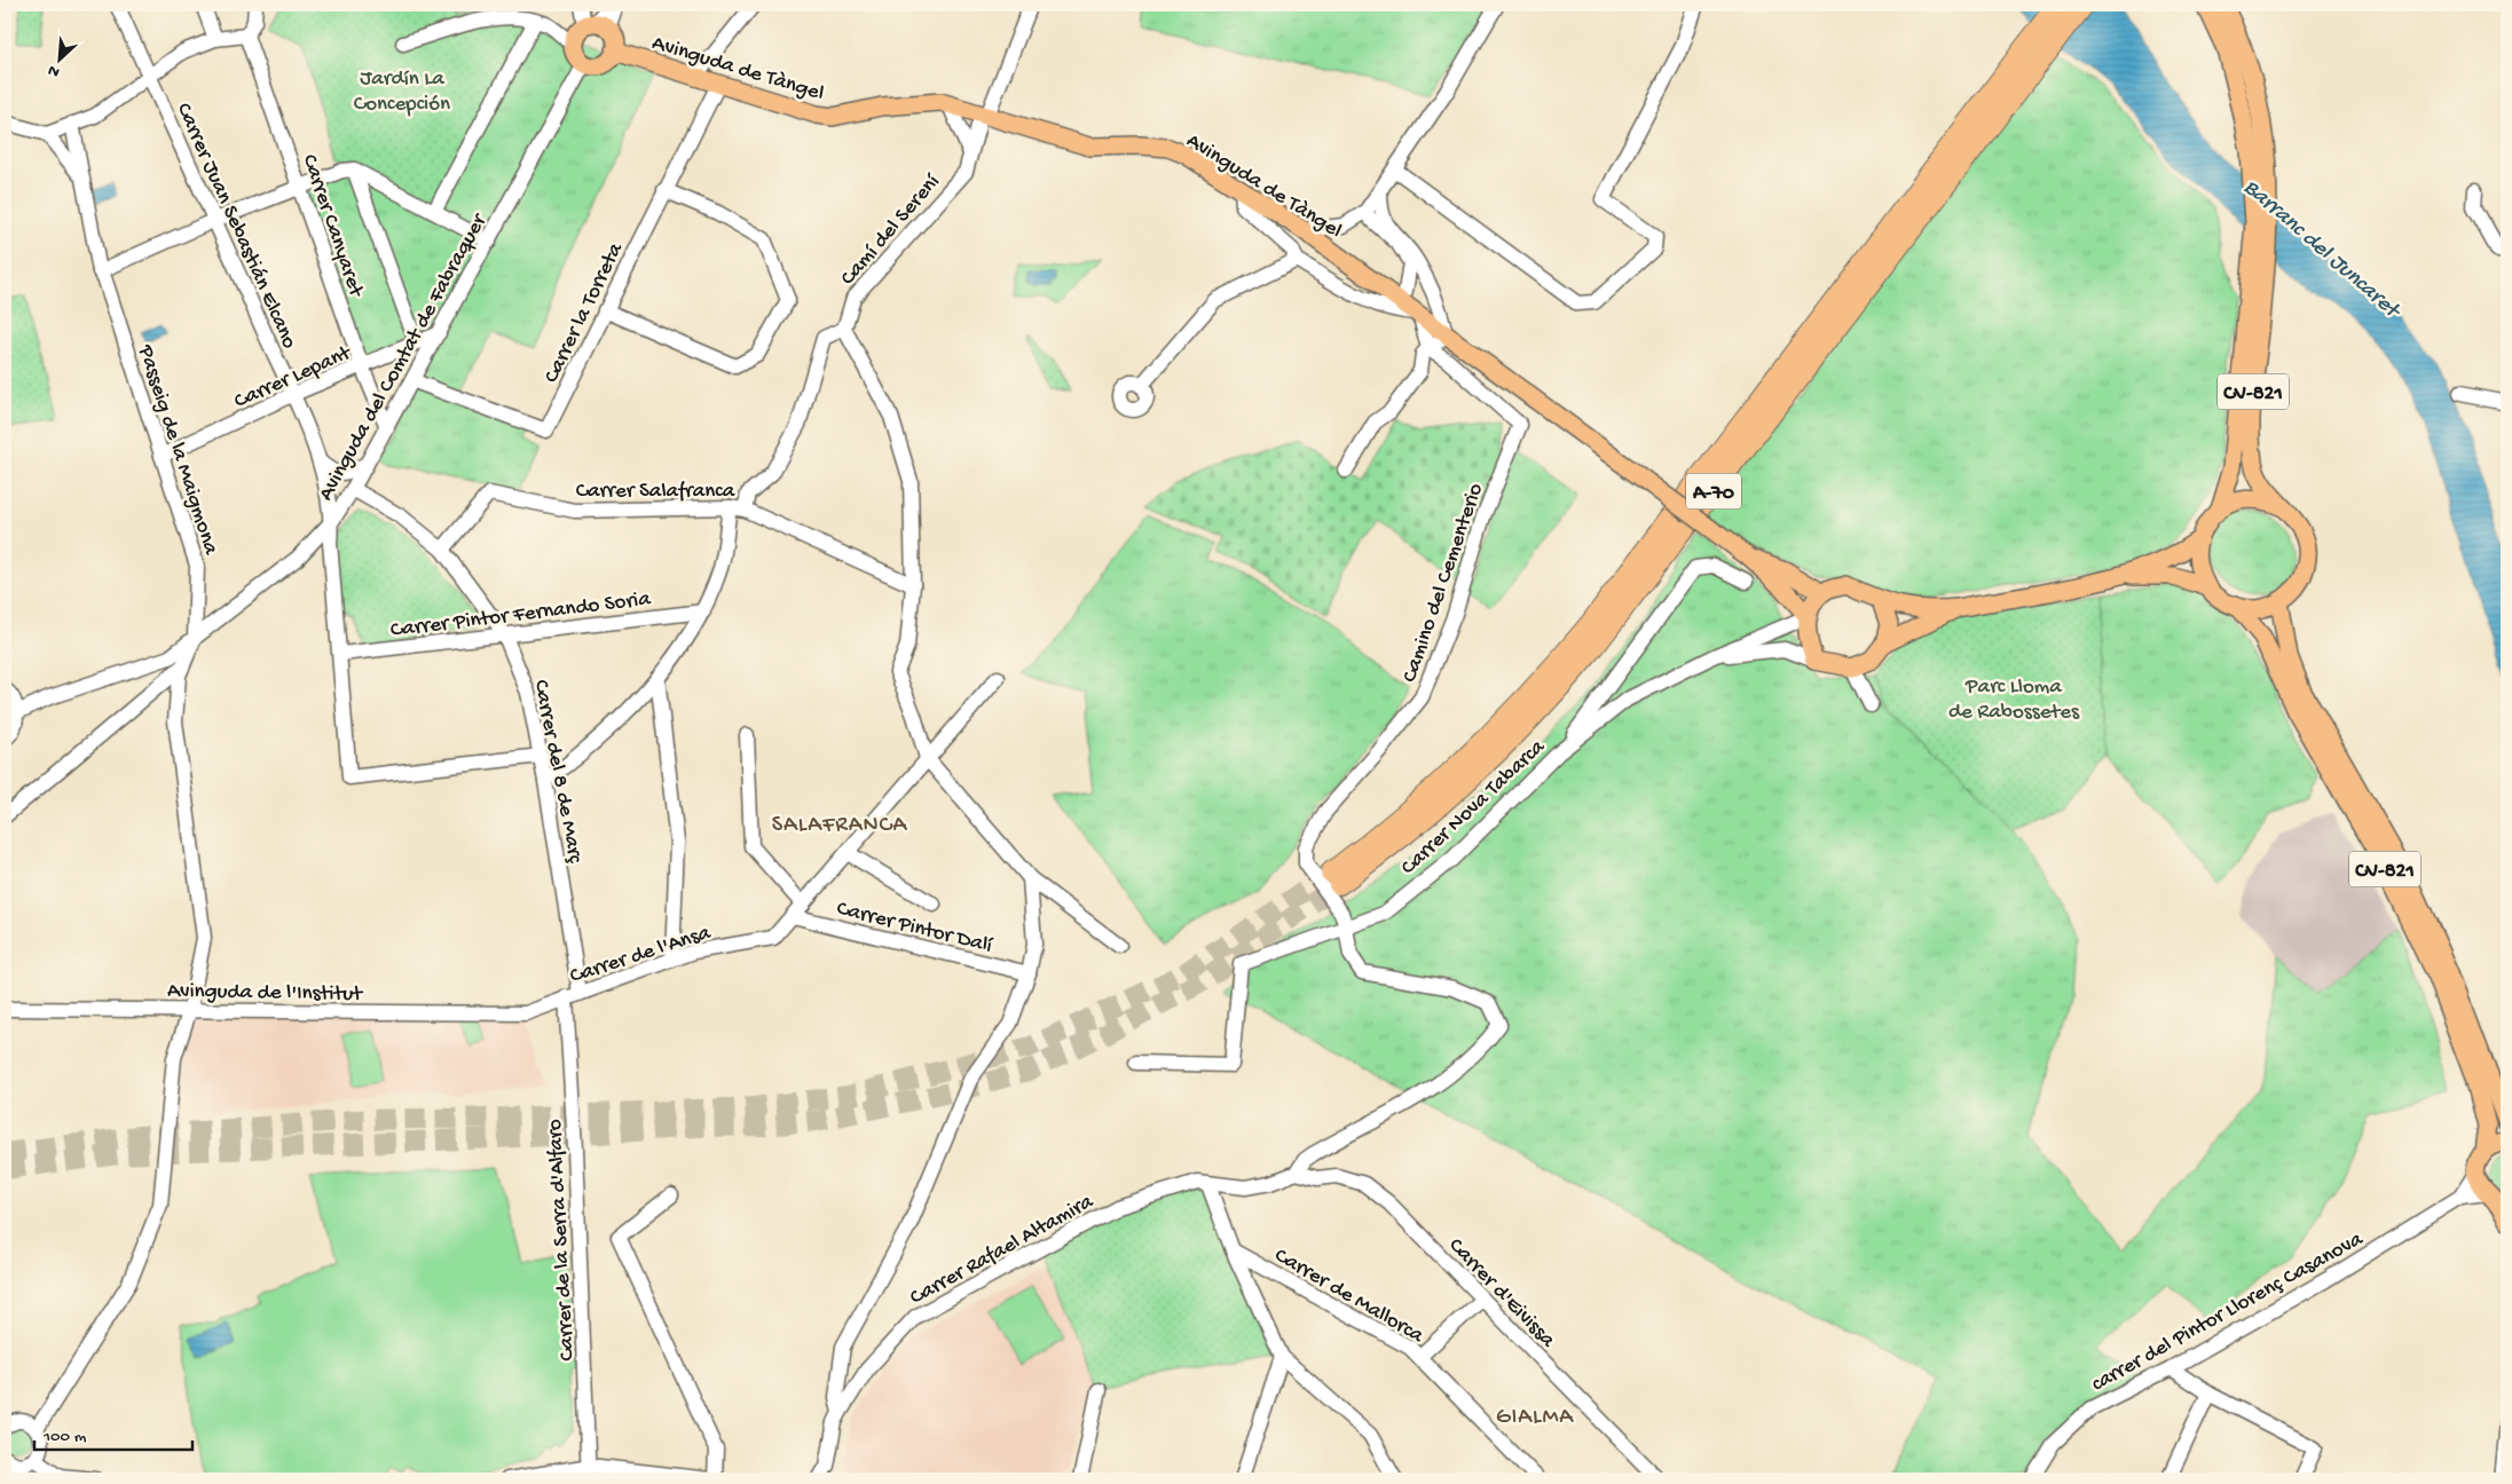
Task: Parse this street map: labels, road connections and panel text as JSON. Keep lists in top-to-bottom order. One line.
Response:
{"streets":{"highway":["A-70"],"main road":["Avinguda de Tàngel","CV-821"],"street":["Carrer Juan Sebastián Elcano","Carrer Canyaret","Camí del Serení","Carrer la Torreta","Avinguda del Comtat de Fabraquer","Carrer Lepant","Passeig de la Maigmona","Carrer Salafranca","Camino del Cementerio","Carrer Pintor Fernando Soria","Carrer del 8 de Març","Carrer Nova Tabarca","Carrer Pintor Dalí","Carrer de l'Ansa","Avinguda de l'Institut","Carrer de la Serra d'Alfaro","Carrer Rafael Altamira","Carrer d'Eivissa","Carrer de Mallorca","carrer del Pintor Llorenç Casanova"]},"crossings":[["Avinguda de Tàngel","Camí del Serení"],["Avinguda de Tàngel","Carrer la Torreta"],["Avinguda de Tàngel","Avinguda del Comtat de Fabraquer"],["Carrer Juan Sebastián Elcano","Avinguda del Comtat de Fabraquer"],["Carrer Juan Sebastián Elcano","Carrer Lepant"],["Carrer Canyaret","Avinguda del Comtat de Fabraquer"],["Carrer Canyaret","Carrer Lepant"],["Carrer la Torreta","Avinguda del Comtat de Fabraquer"],["Avinguda del Comtat de Fabraquer","Carrer Lepant"],["Avinguda del Comtat de Fabraquer","Passeig de la Maigmona"],["Avinguda del Comtat de Fabraquer","Carrer del 8 de Març"],["Carrer Lepant","Passeig de la Maigmona"],["CV-821","Carrer Nova Tabarca"],["Passeig de la Maigmona","Avinguda de l'Institut"],["Carrer Salafranca","Carrer del 8 de Març"],["Camino del Cementerio","Carrer Nova Tabarca"],["Carrer Pintor Fernando Soria","Carrer del 8 de Març"],["Carrer del 8 de Març","Carrer de l'Ansa"],["Carrer Pintor Dalí","Carrer de l'Ansa"],["Carrer de l'Ansa","Avinguda de l'Institut"],["Carrer de l'Ansa","Carrer de la Serra d'Alfaro"]],"districts":["SALAFRANCA","GIALMA"],"water":["Barranc del Juncaret"],"parks":["Jardín La Concepción","Parc Lloma de Rabossetes"],"scale_bar":"100 m","north":"bottom left"}
